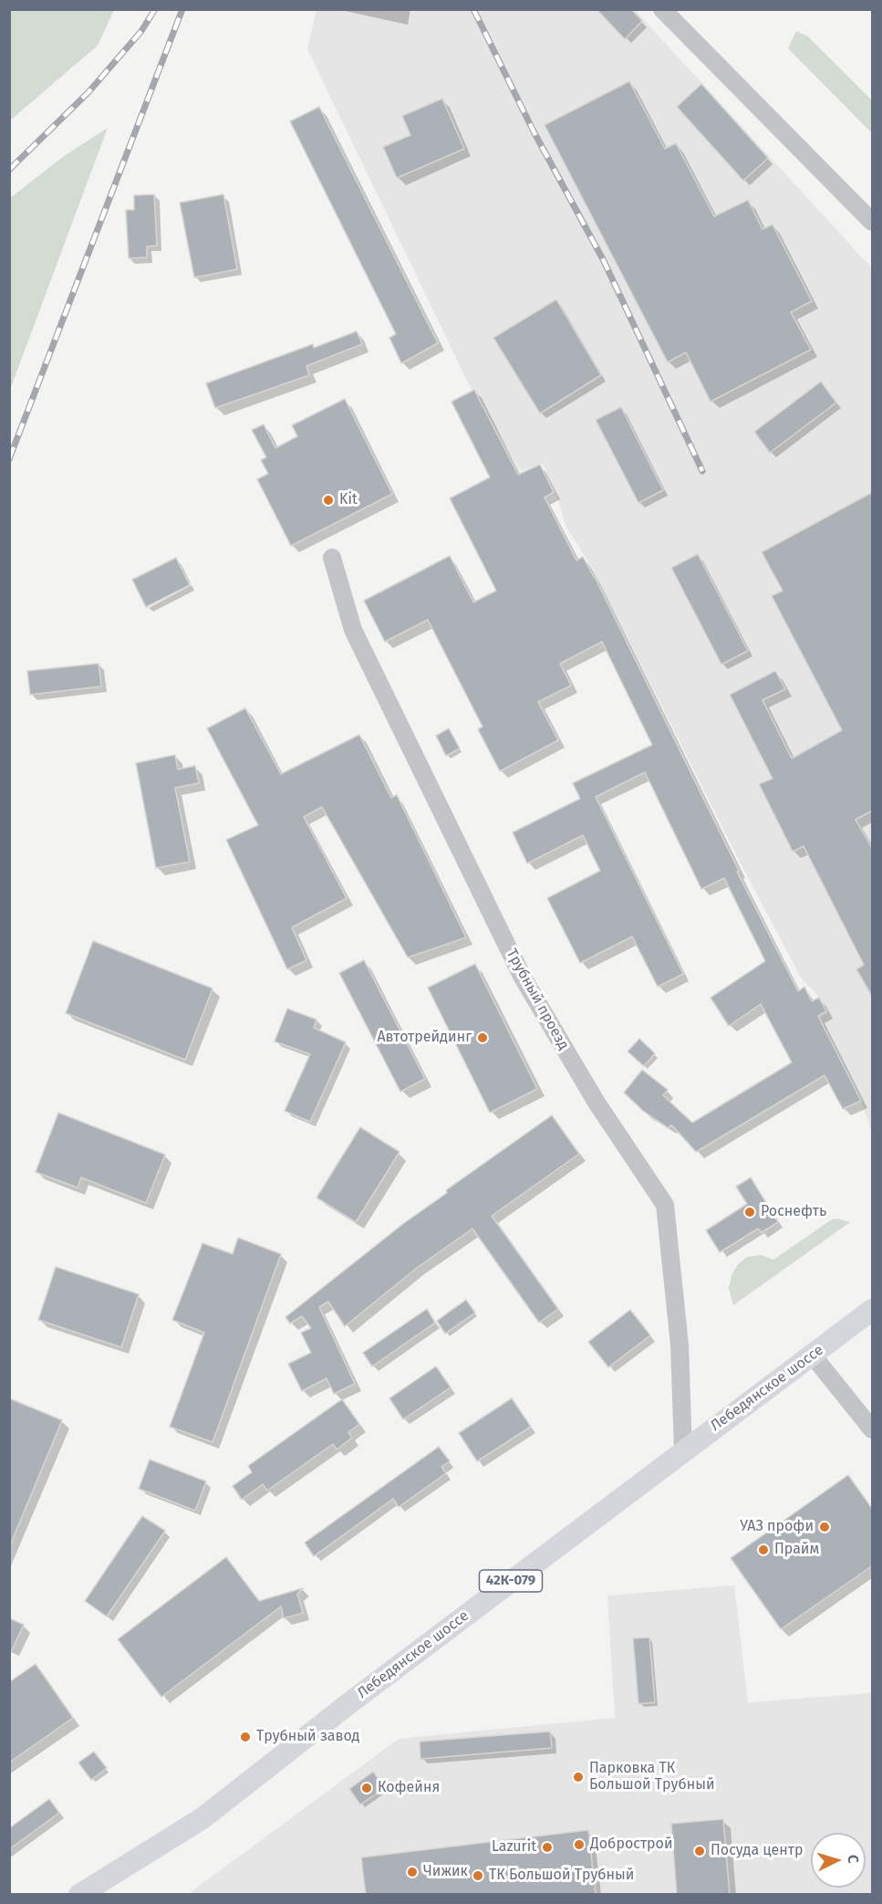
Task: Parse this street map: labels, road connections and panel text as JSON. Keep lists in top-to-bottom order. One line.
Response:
{"streets":{"main road":["Лебедянское шоссе","42К-079"],"street":["Трубный проезд"]},"crossings":[["Трубный проезд","Лебедянское шоссе"]],"places":["Kit","Автотрейдинг","Роснефть","УАЗ профи","Прайм","Трубный завод","Парковка ТК Большой Трубный","Кофейня","Добрострой","Lazurit","Посуда центр","Чижик","ТК Большой Трубный"],"north":"right"}
